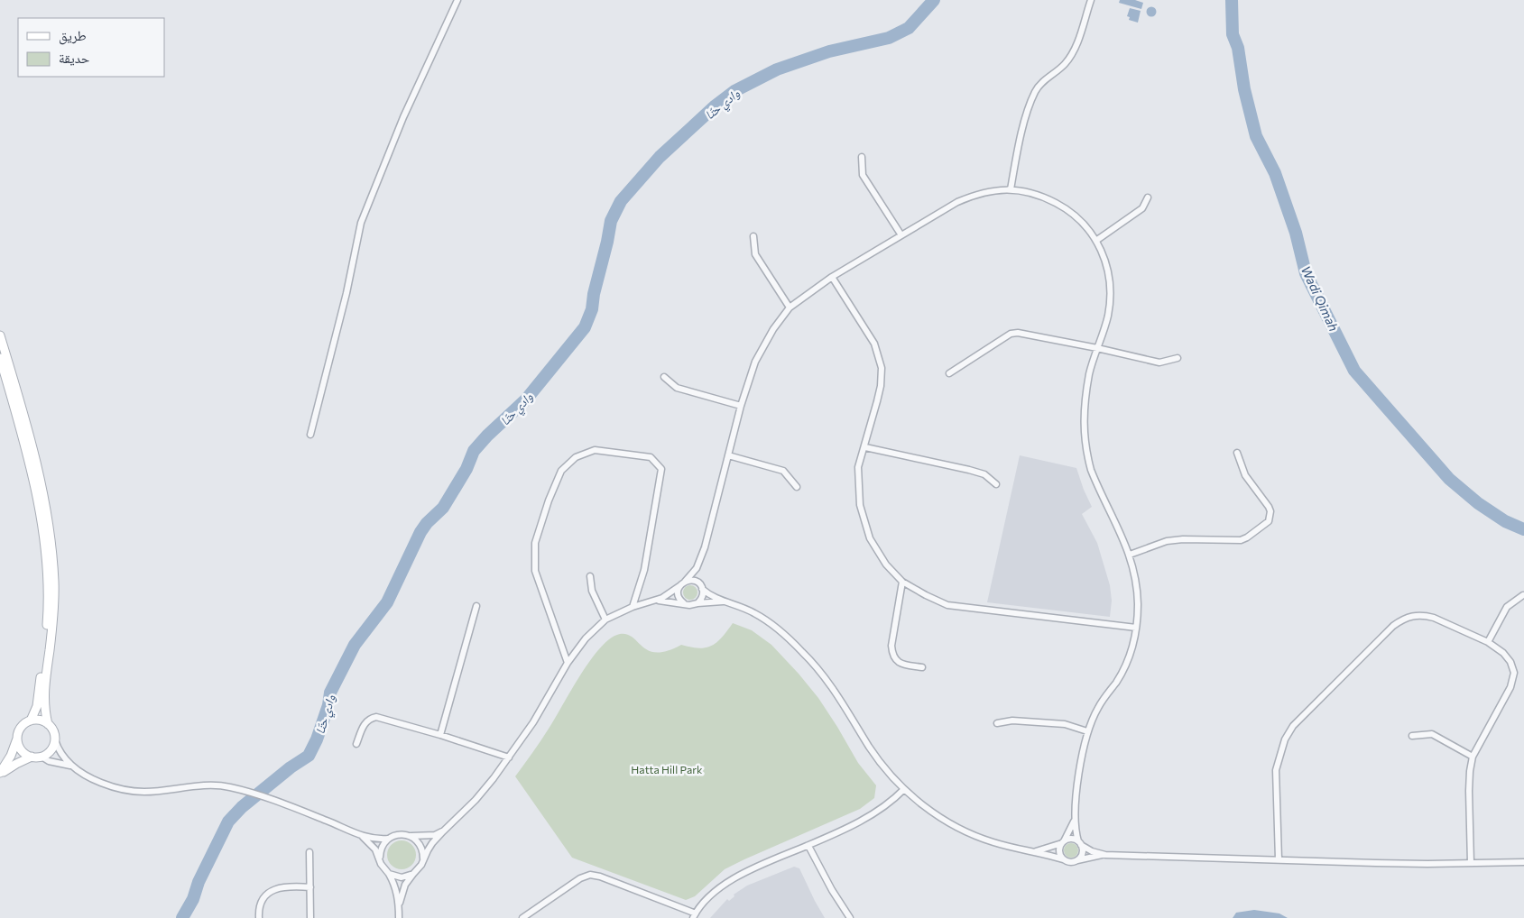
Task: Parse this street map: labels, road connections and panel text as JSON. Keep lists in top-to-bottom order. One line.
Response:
{"water":["وادي حتّا","Wadi Qimah"],"parks":["Hatta Hill Park"],"legend":["طريق","حديقة"]}
